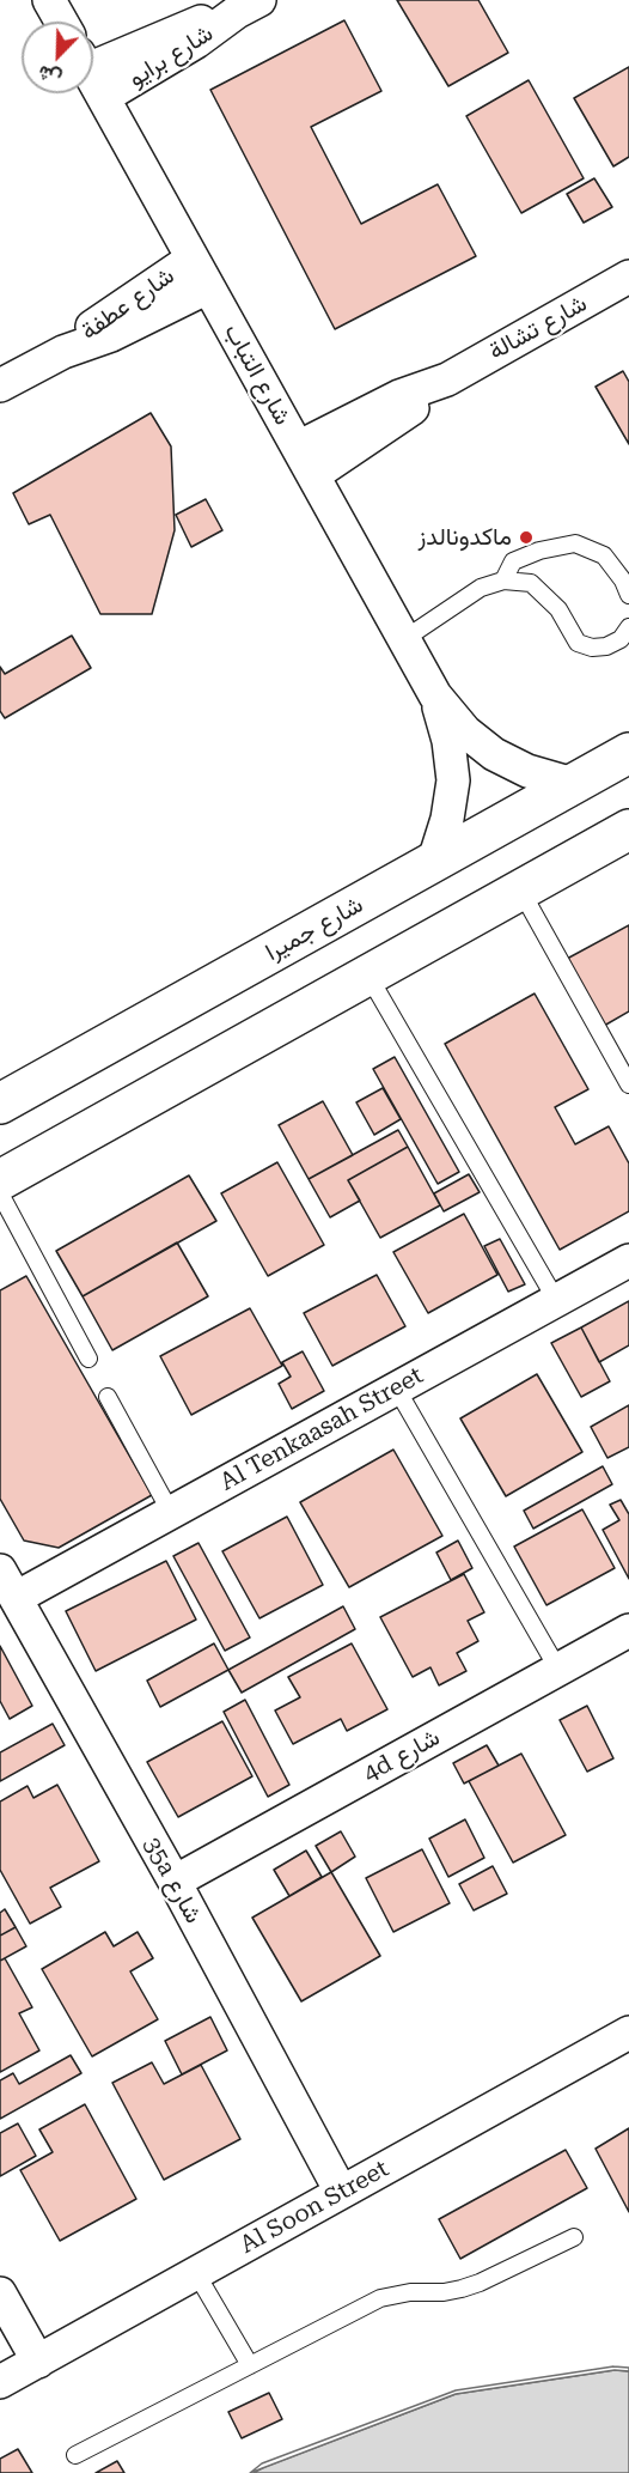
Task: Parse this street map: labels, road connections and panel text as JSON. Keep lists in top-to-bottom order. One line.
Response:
{"streets":{"main road":["شارع جميرا"],"street":["شارع برايو","شارع عطفة","شارع تشالة","شارع التباب","Al Tenkaasah Street","4d شارع","35a شارع","Al Soon Street"]},"crossings":[["شارع برايو","شارع التباب"],["شارع عطفة","شارع التباب"],["شارع تشالة","شارع التباب"],["شارع التباب","شارع جميرا"],["Al Tenkaasah Street","35a شارع"],["4d شارع","35a شارع"],["35a شارع","Al Soon Street"]],"places":["ماكدونالدز"],"north":"bottom left"}
